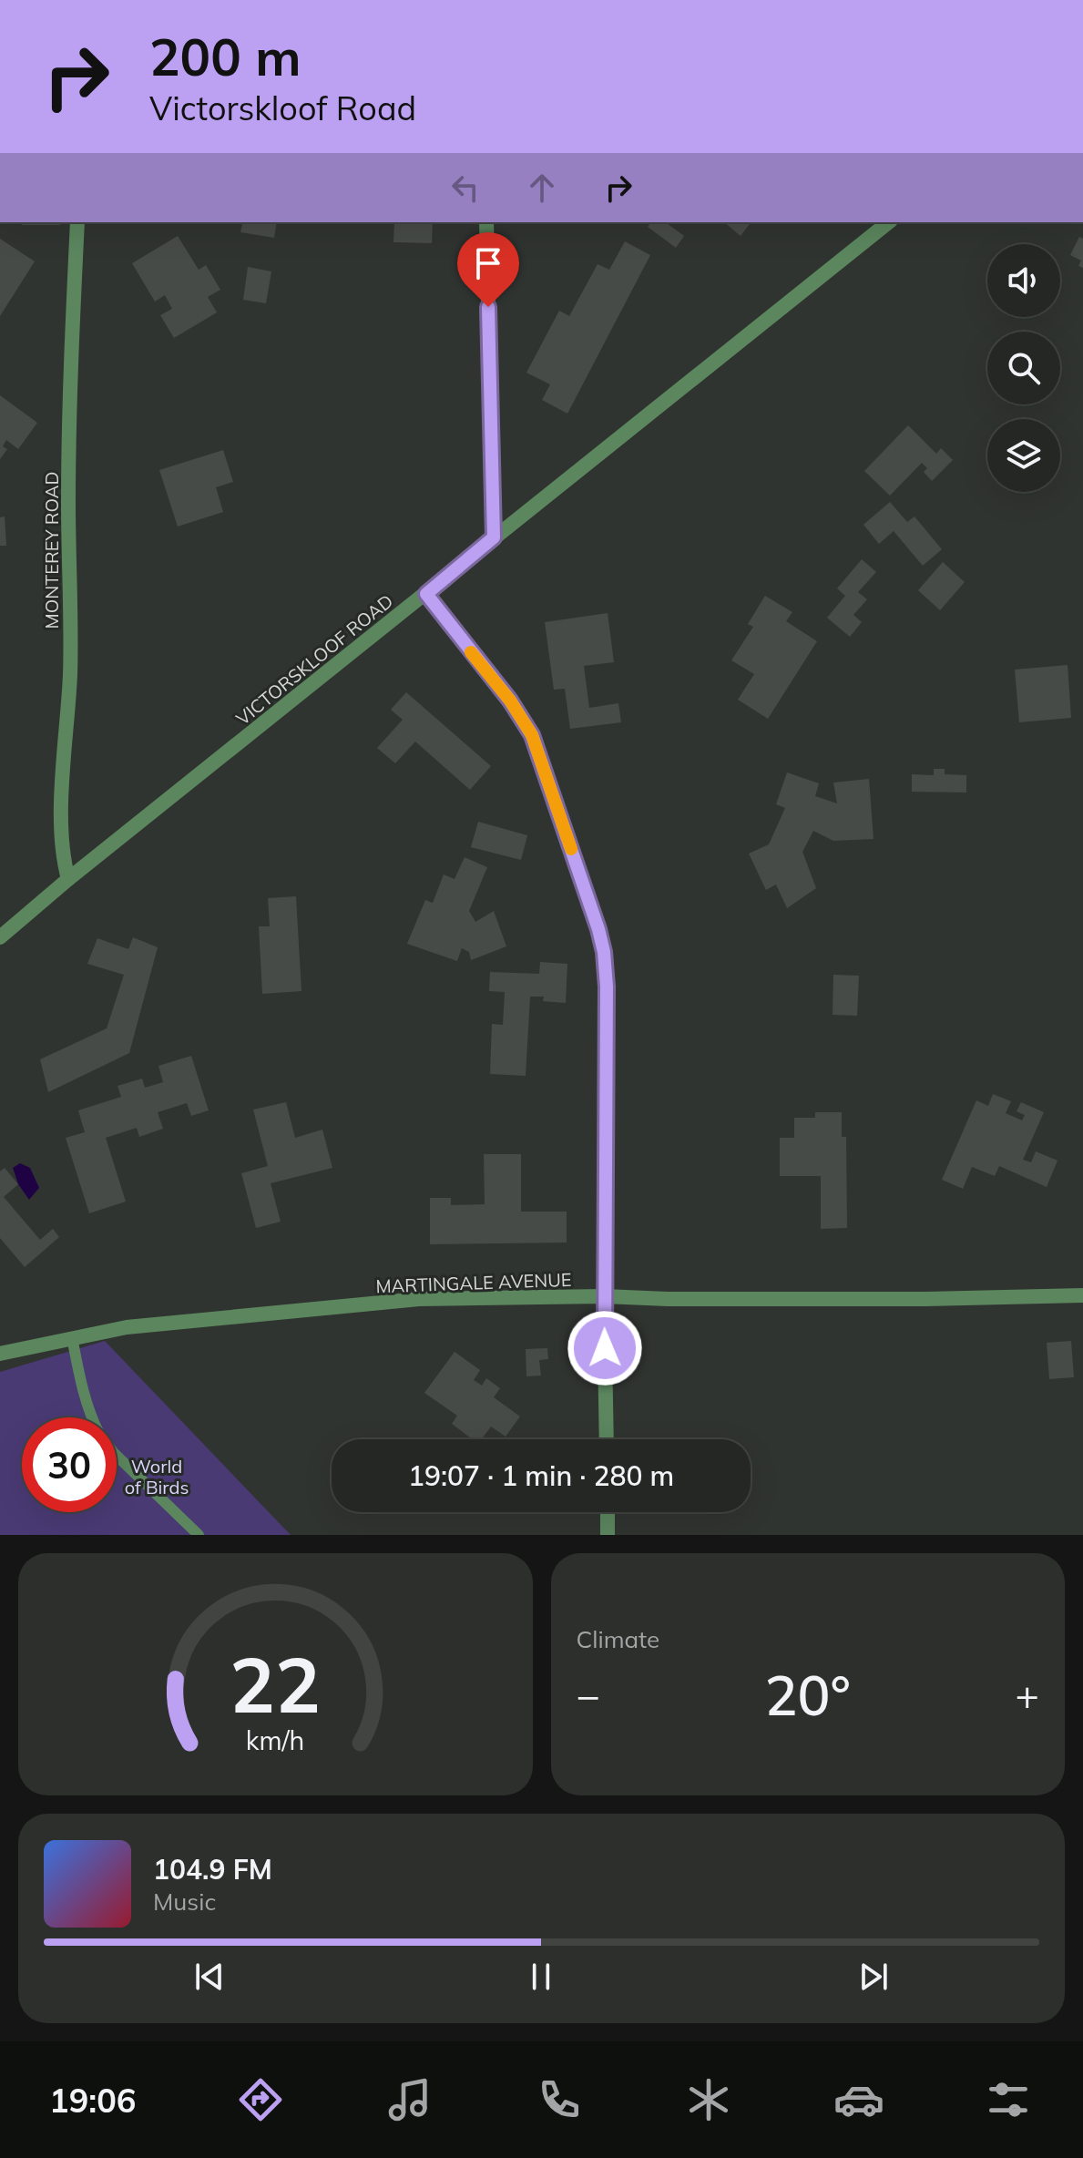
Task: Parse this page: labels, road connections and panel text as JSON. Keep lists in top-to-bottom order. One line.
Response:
{"streets":{"street":["MONTEREY ROAD","VICTORSKLOOF ROAD","MARTINGALE AVENUE"]},"crossings":[["MONTEREY ROAD","VICTORSKLOOF ROAD"]],"parks":["World of Birds"],"page":{"turn":["200 m","Victorskloof Road"],"limit":"30","trip":"19:07 · 1 min · 280 m","tile":"Climate","heat":["−","20°","+"],"song":["104.9 FM","Music"],"tabs":"19:06","gauge":["22","km/h"]}}
